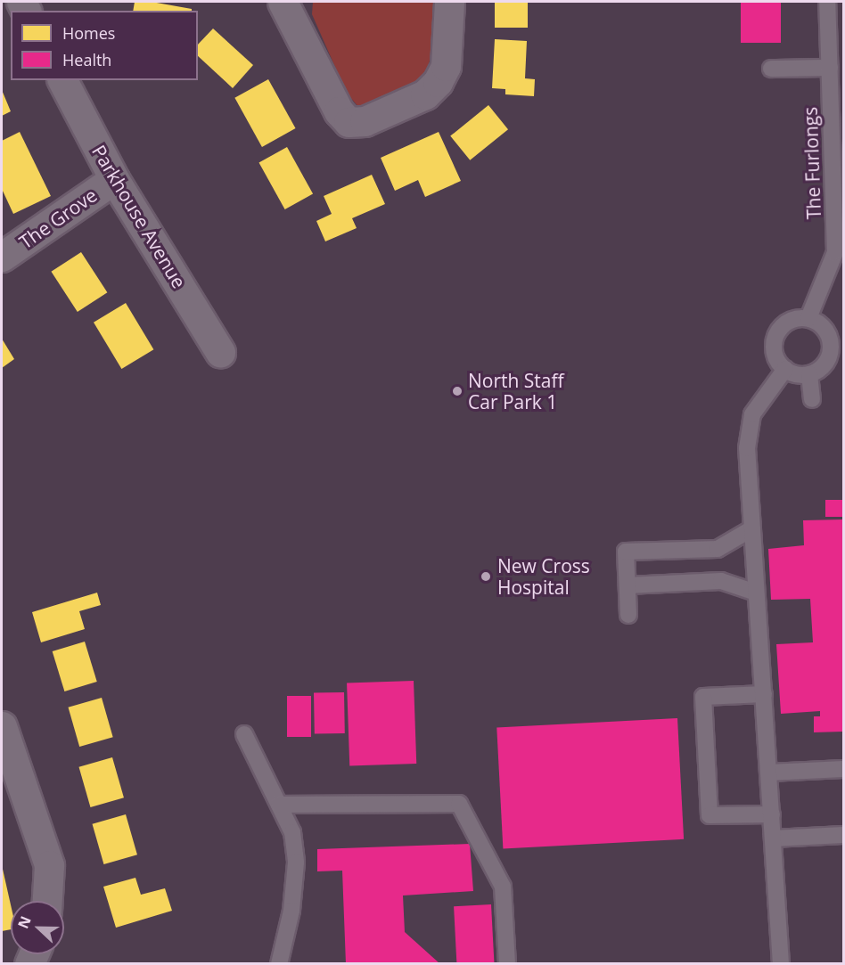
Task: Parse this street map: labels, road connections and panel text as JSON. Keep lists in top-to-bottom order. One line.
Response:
{"streets":{"street":["Parkhouse Avenue","The Grove"],"lane":["The Furlongs"]},"crossings":[["Parkhouse Avenue","The Grove"]],"places":["North Staff Car Park 1","New Cross Hospital"],"legend":["Homes","Health"],"north":"left"}
